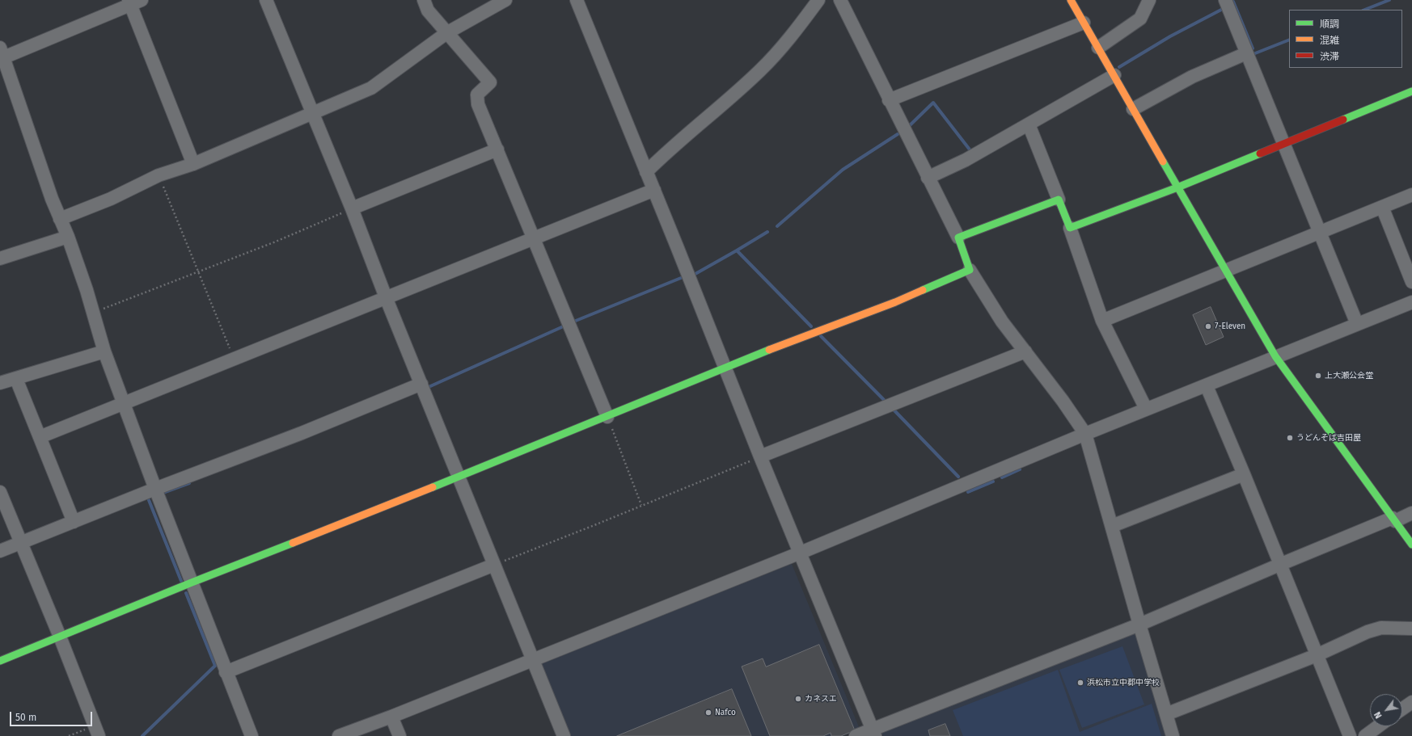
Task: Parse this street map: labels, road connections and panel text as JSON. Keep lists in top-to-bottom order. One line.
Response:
{"places":["7-Eleven","上大瀬公会堂","うどんそば吉田屋","浜松市立中郡中学校","カネスエ","Nafco"],"legend":["順調","混雑","渋滞"],"scale_bar":"50 m","north":"bottom left"}
